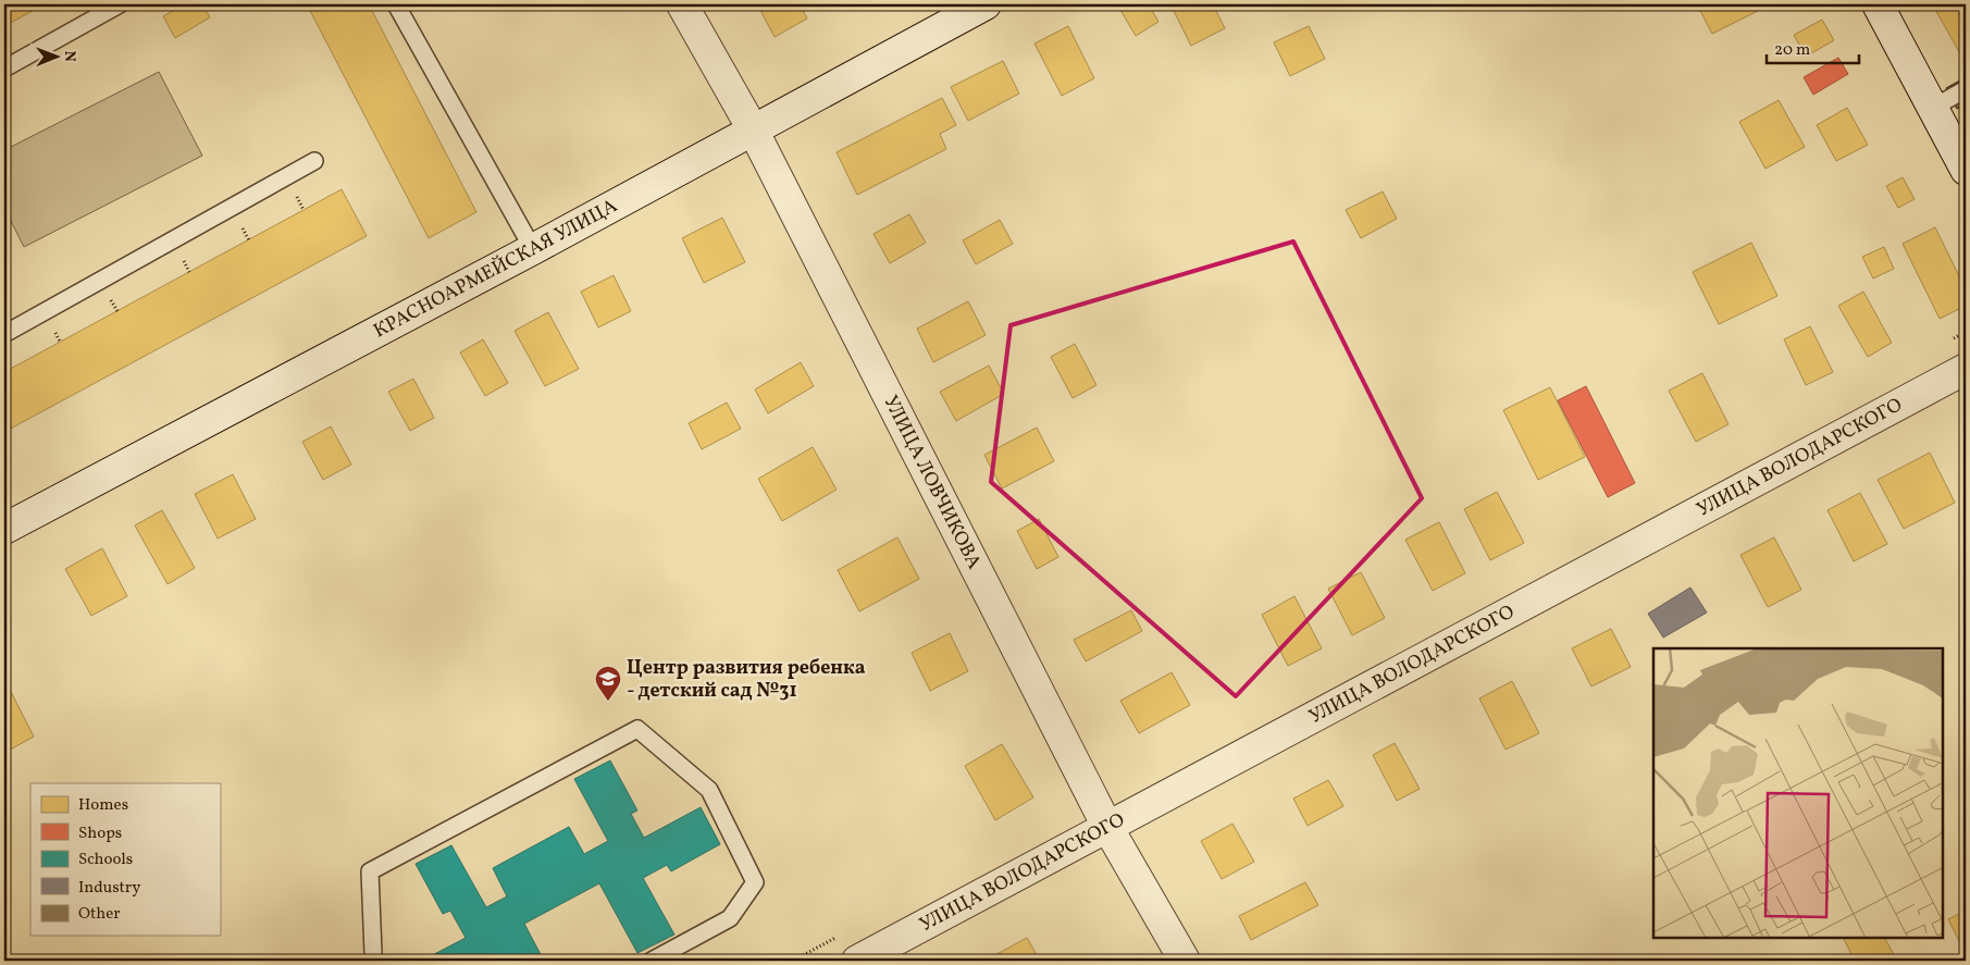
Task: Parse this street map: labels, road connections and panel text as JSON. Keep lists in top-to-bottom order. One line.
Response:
{"streets":{"street":["КРАСНОАРМЕЙСКАЯ УЛИЦА","УЛИЦА ВОЛОДАРСКОГО","УЛИЦА ЛОВЧИКОВА"]},"crossings":[["КРАСНОАРМЕЙСКАЯ УЛИЦА","УЛИЦА ЛОВЧИКОВА"],["УЛИЦА ВОЛОДАРСКОГО","УЛИЦА ЛОВЧИКОВА"]],"places":{"school or university":["Центр развития ребенка - детский сад №31"]},"legend":["Homes","Shops","Schools","Industry","Other"],"scale_bar":"20 m","north":"right"}
